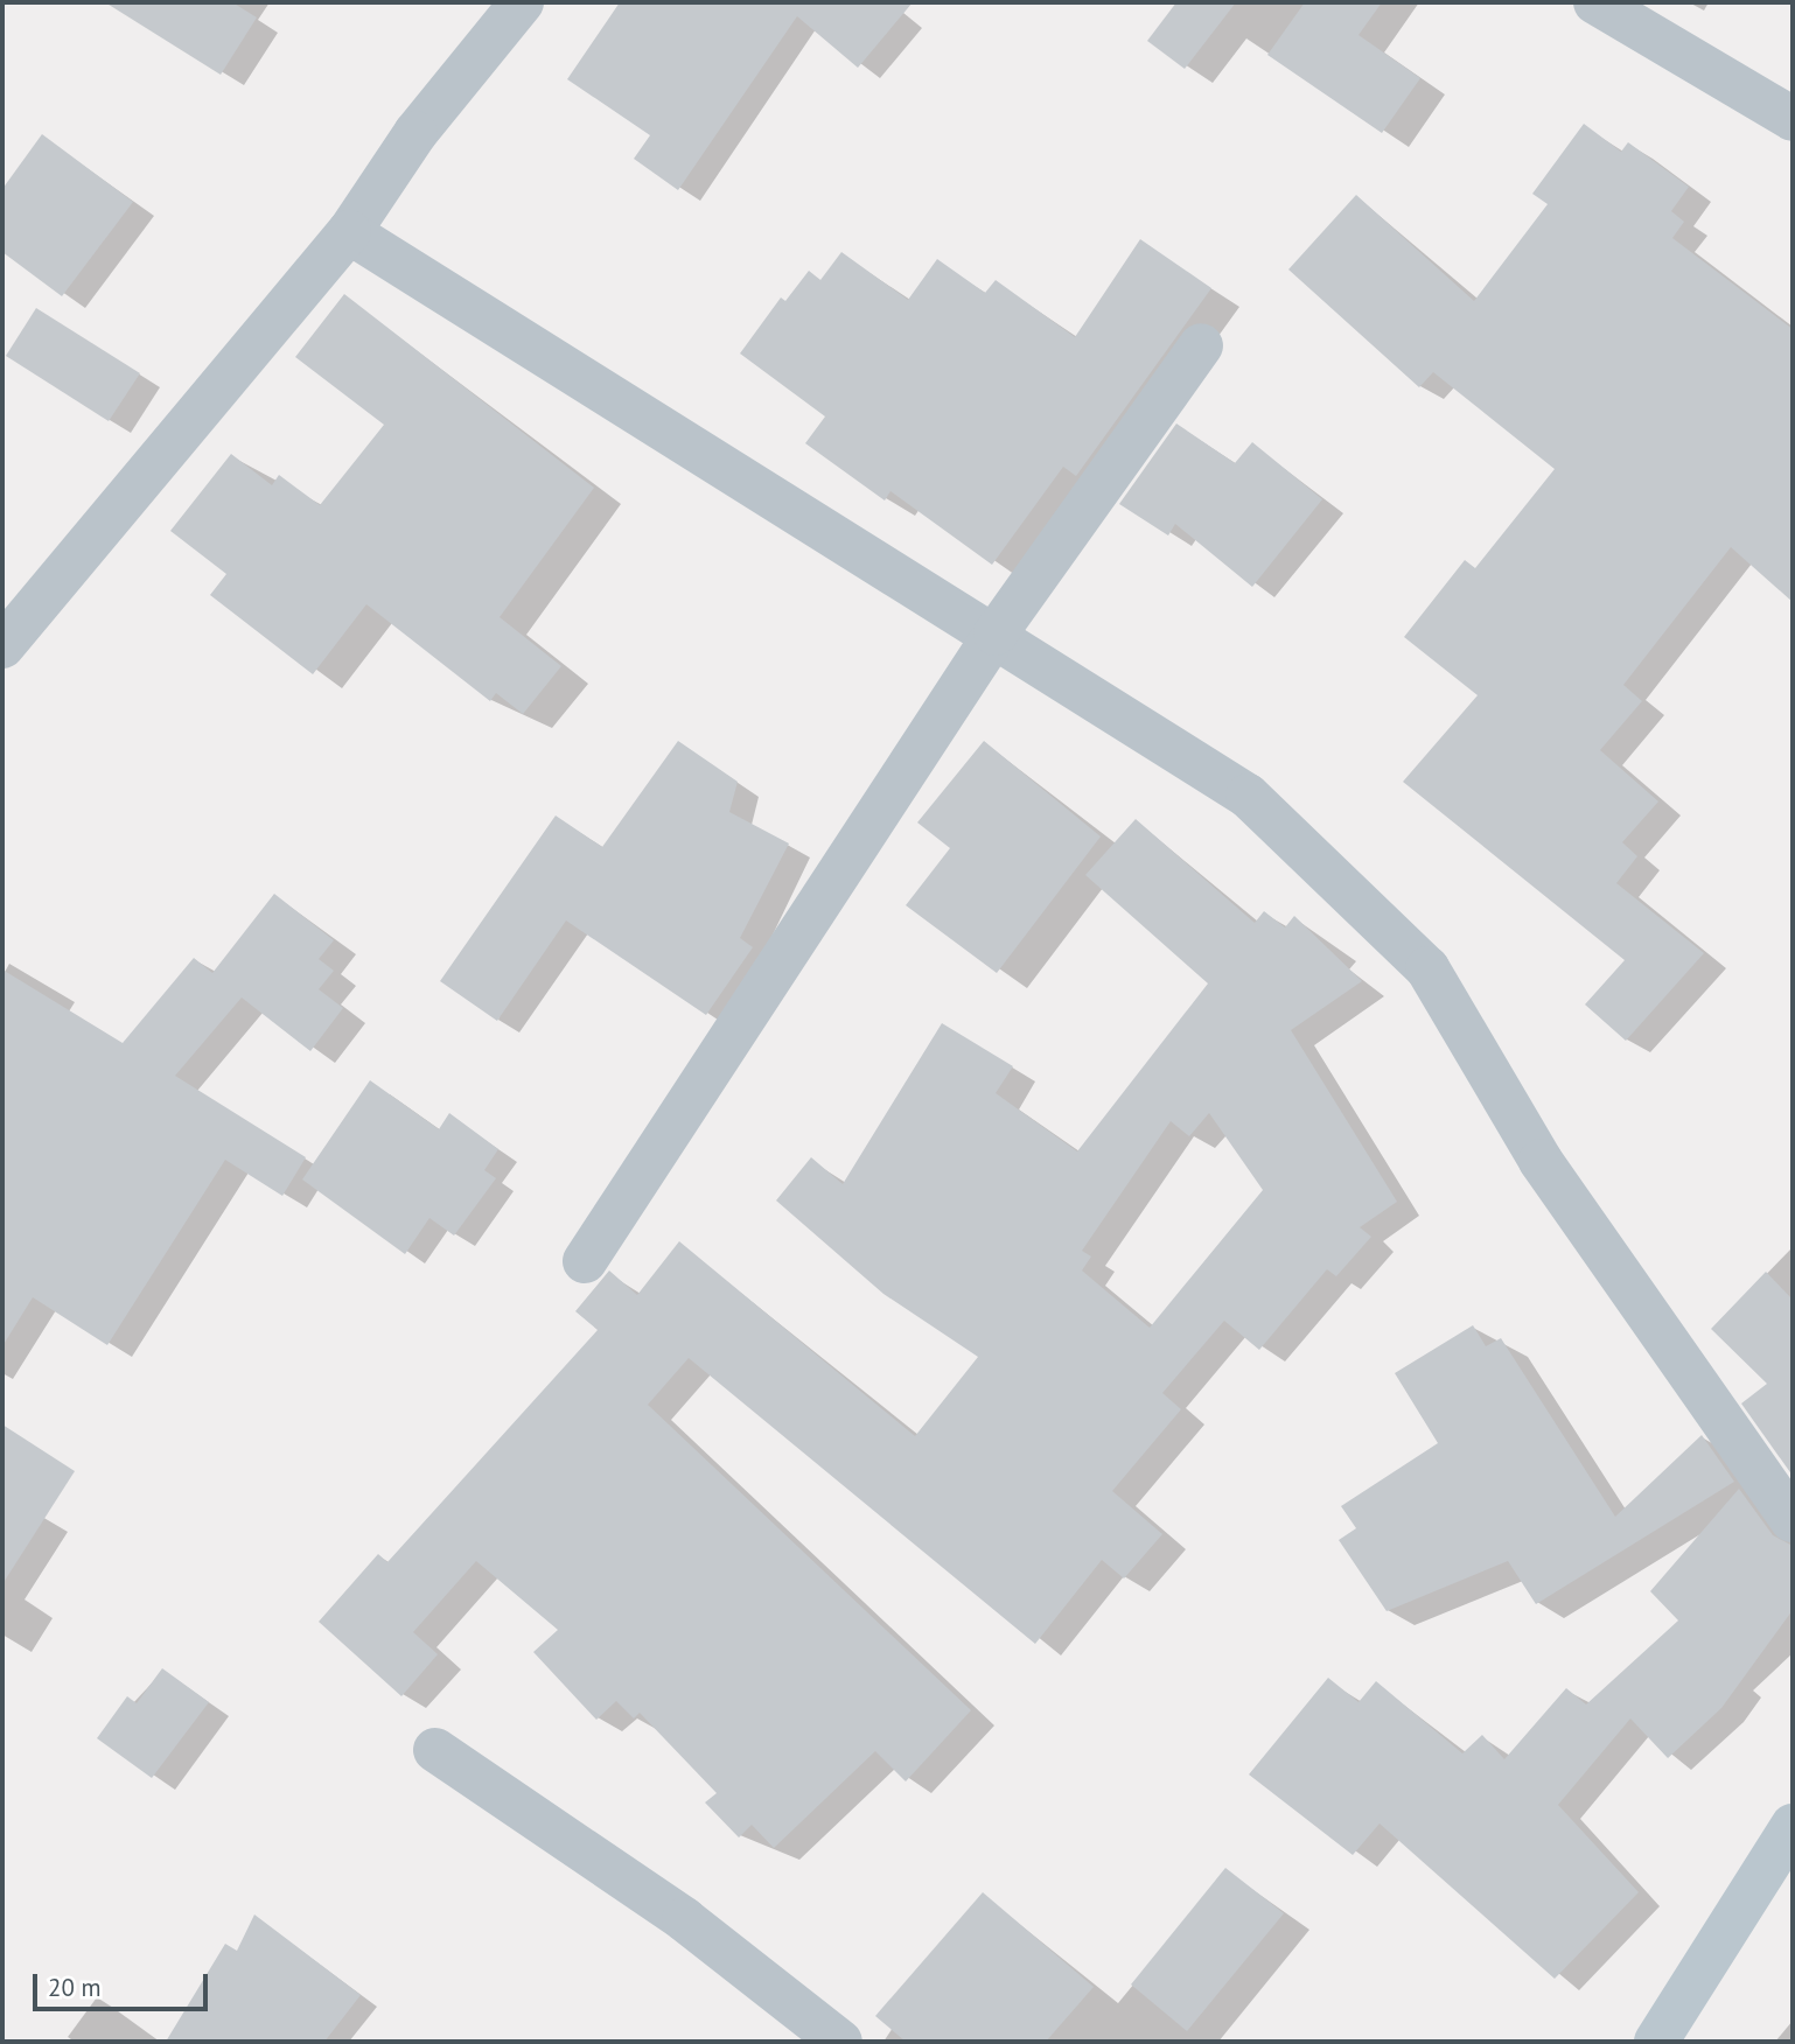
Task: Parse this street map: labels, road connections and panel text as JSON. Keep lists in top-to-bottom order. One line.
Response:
{"scale_bar":"20 m"}
